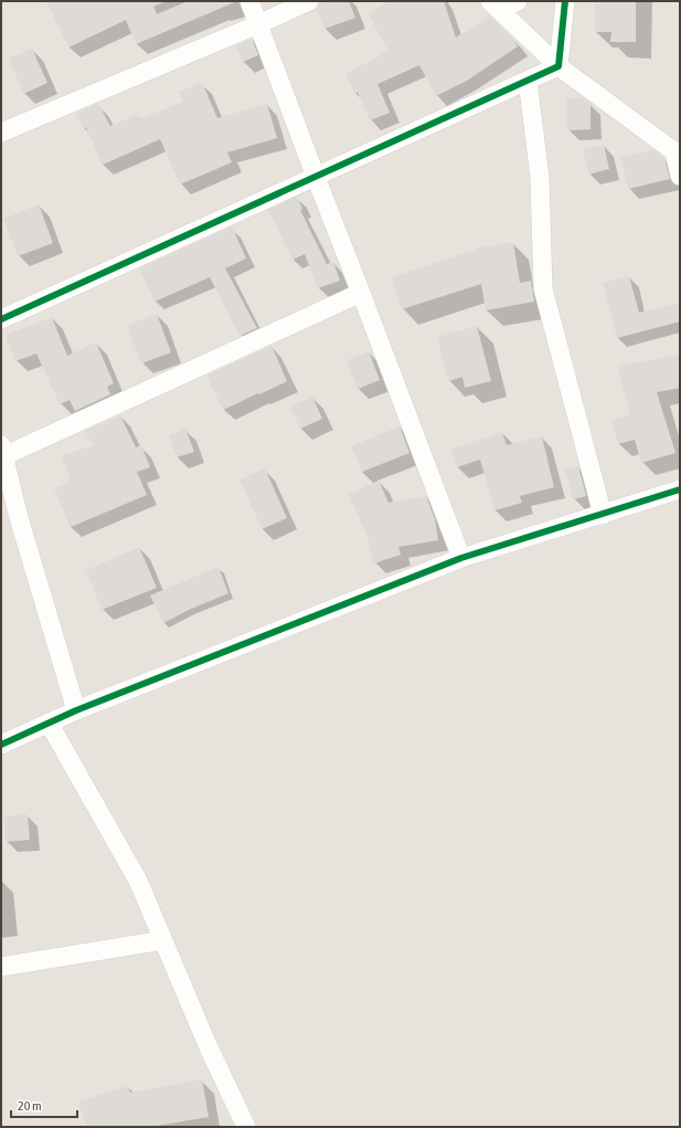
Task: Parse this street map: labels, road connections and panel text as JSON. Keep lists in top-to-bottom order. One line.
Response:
{"scale_bar":"20 m"}
